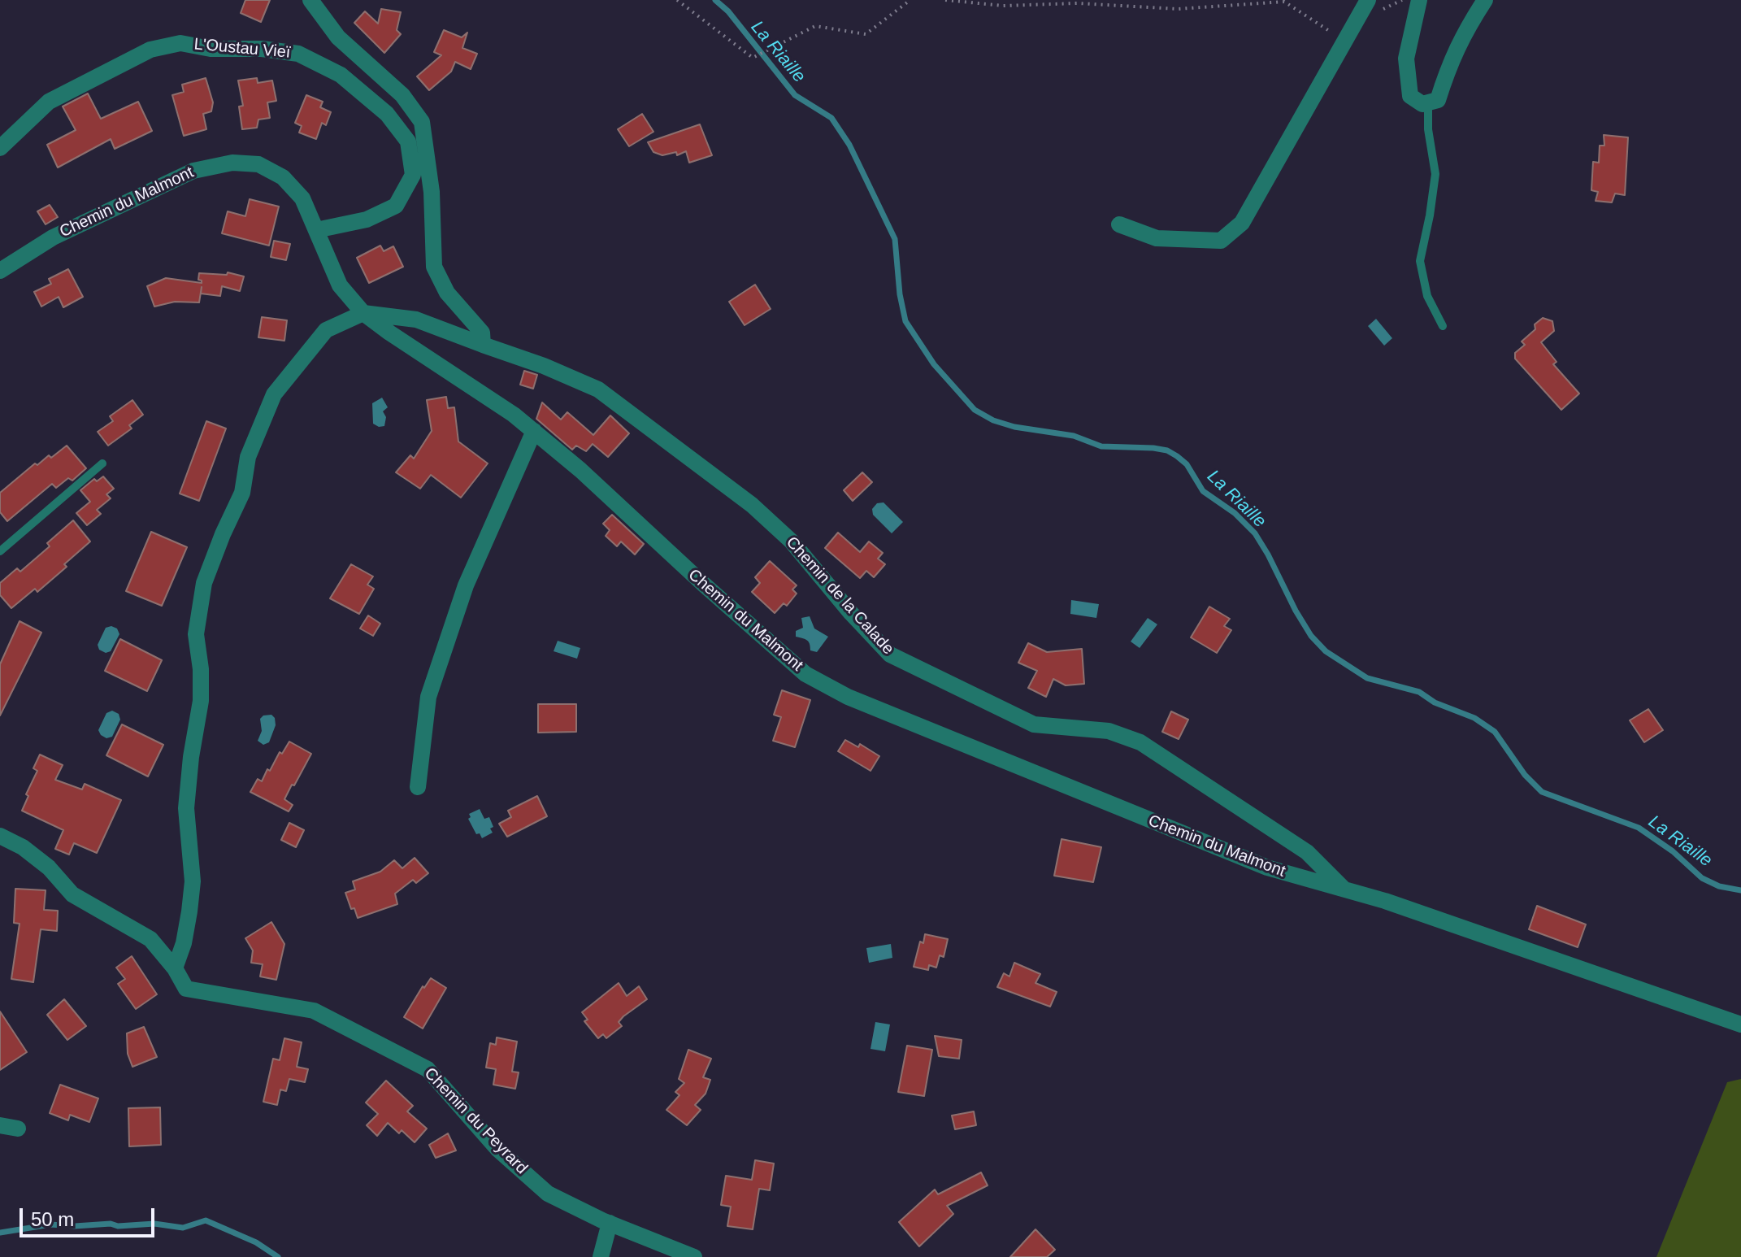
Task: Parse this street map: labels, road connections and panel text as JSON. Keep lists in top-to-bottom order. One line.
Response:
{"streets":{"street":["L'Oustau Vieï","Chemin du Malmont","Chemin de la Calade","Chemin du Peyrard"]},"crossings":[["L'Oustau Vieï","Chemin du Malmont"],["Chemin du Malmont","Chemin de la Calade"]],"water":["La Riaille"],"scale_bar":"50 m"}
